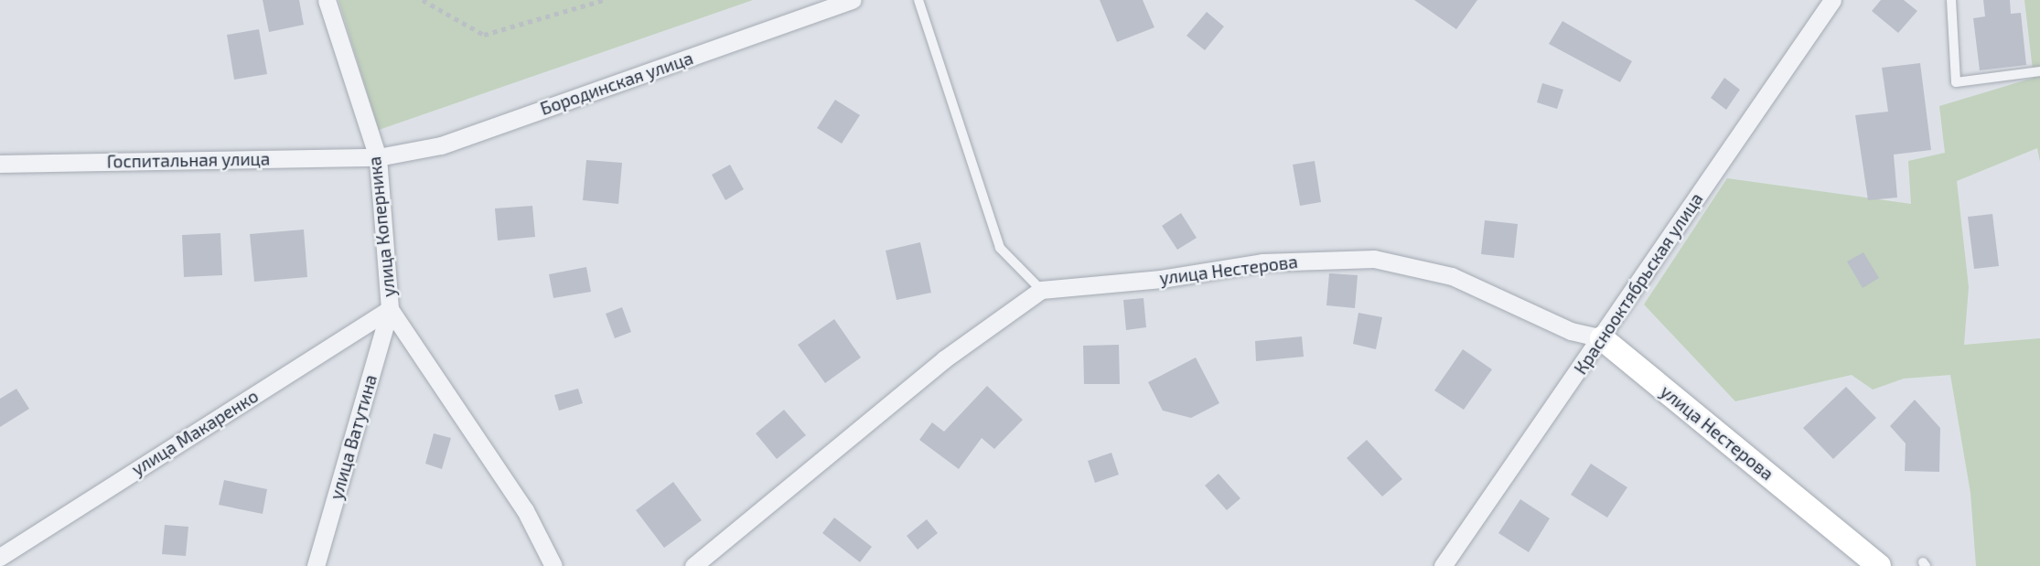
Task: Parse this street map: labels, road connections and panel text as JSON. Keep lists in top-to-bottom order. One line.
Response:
{"streets":{"street":["Бородинская улица","Госпитальная улица","улица Коперника","улица Нестерова","Краснооктябрьская улица","улица Макаренко","улица Ватутина"]},"crossings":[["Бородинская улица","Госпитальная улица"],["Бородинская улица","улица Коперника"],["Госпитальная улица","улица Коперника"],["улица Коперника","улица Макаренко"],["улица Коперника","улица Ватутина"],["улица Нестерова","Краснооктябрьская улица"],["улица Макаренко","улица Ватутина"]]}
